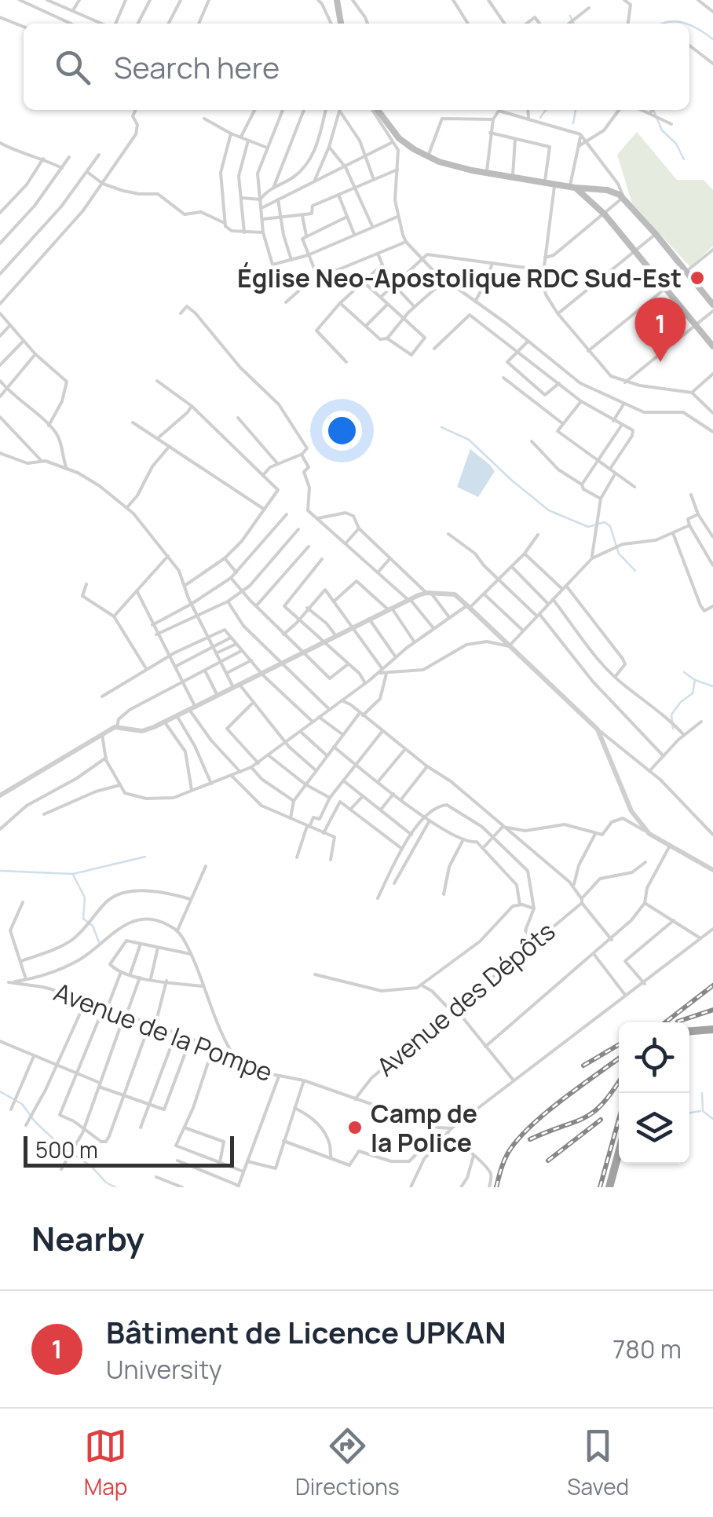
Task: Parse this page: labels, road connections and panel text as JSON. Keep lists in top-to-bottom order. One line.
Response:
{"streets":{"street":["Avenue des Dépôts","Avenue de la Pompe"]},"crossings":[["Avenue des Dépôts","Avenue de la Pompe"]],"places":["Église Neo-Apostolique RDC Sud-Est","Camp de la Police"],"scale_bar":"500 m","page":{"search":"Search here","pins":"1","scale":"500 m","heading":"Nearby","list":[{"mark":"1","name":"Bâtiment de Licence UPKAN","note":"University","value":"780 m"}],"nav":["Map","Directions","Saved"]}}
